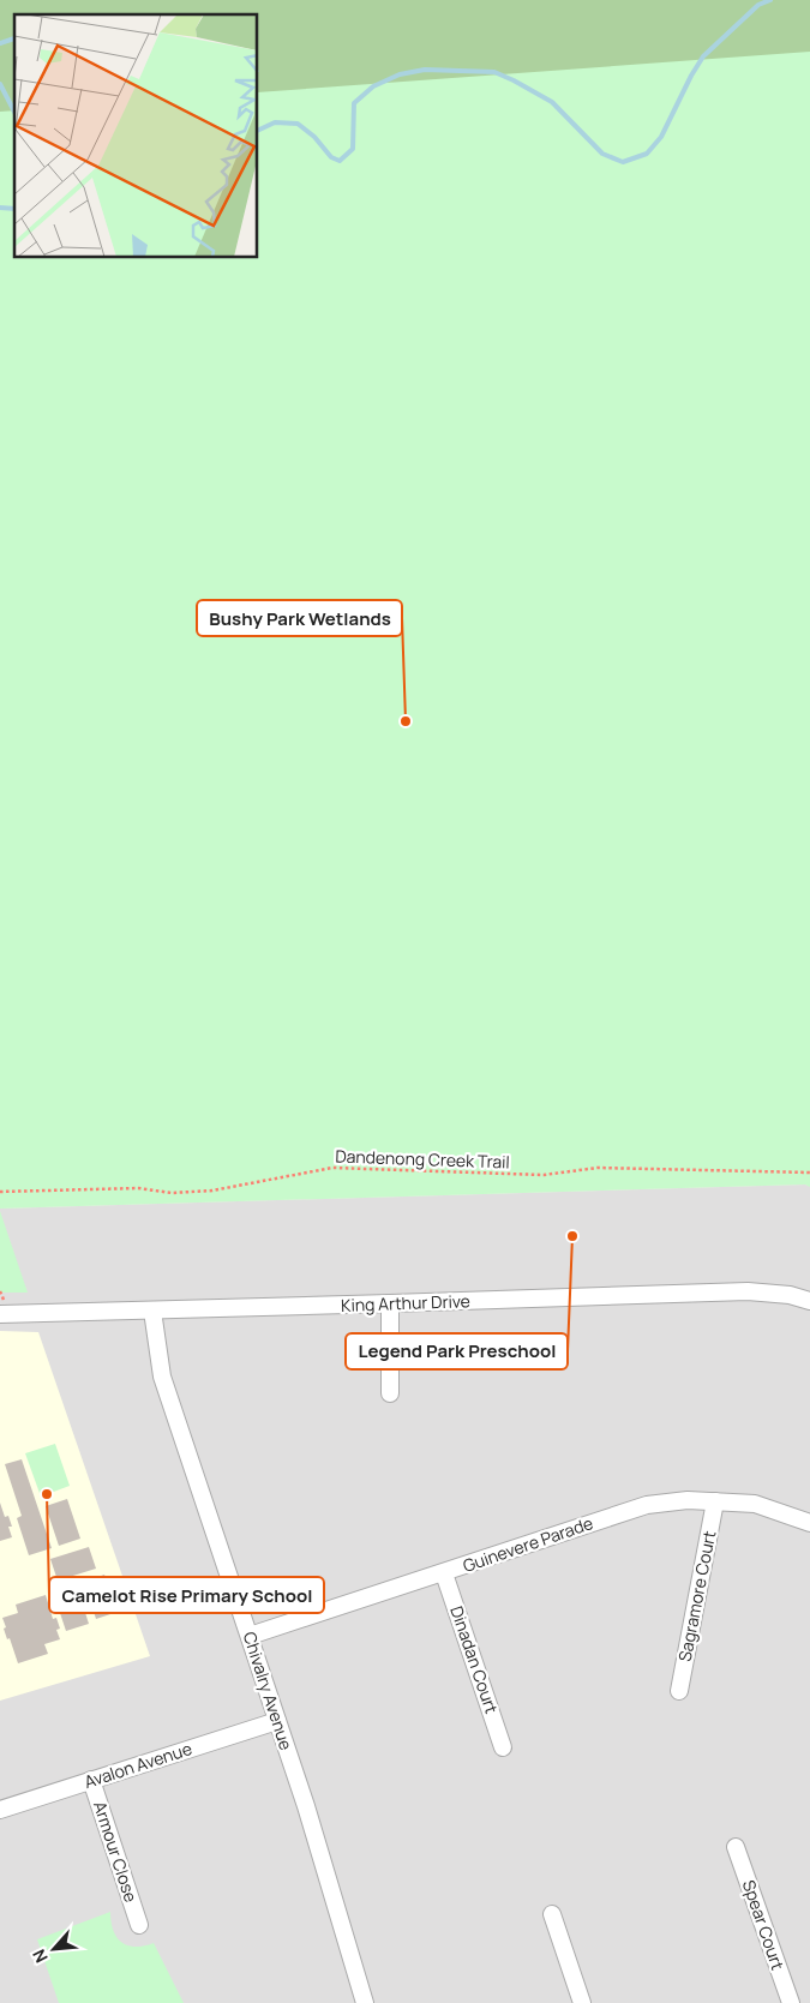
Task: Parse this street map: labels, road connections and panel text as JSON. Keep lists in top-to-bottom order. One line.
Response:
{"streets":{"street":["King Arthur Drive","Guinevere Parade","Sagramore Court","Dinadan Court","Chivalry Avenue","Avalon Avenue","Armour Close","Spear Court"],"path":["Dandenong Creek Trail"]},"crossings":[["King Arthur Drive","Chivalry Avenue"],["Guinevere Parade","Sagramore Court"],["Guinevere Parade","Dinadan Court"],["Guinevere Parade","Chivalry Avenue"],["Chivalry Avenue","Avalon Avenue"],["Avalon Avenue","Armour Close"]],"places":["Bushy Park Wetlands","Legend Park Preschool","Camelot Rise Primary School"],"north":"bottom left"}
